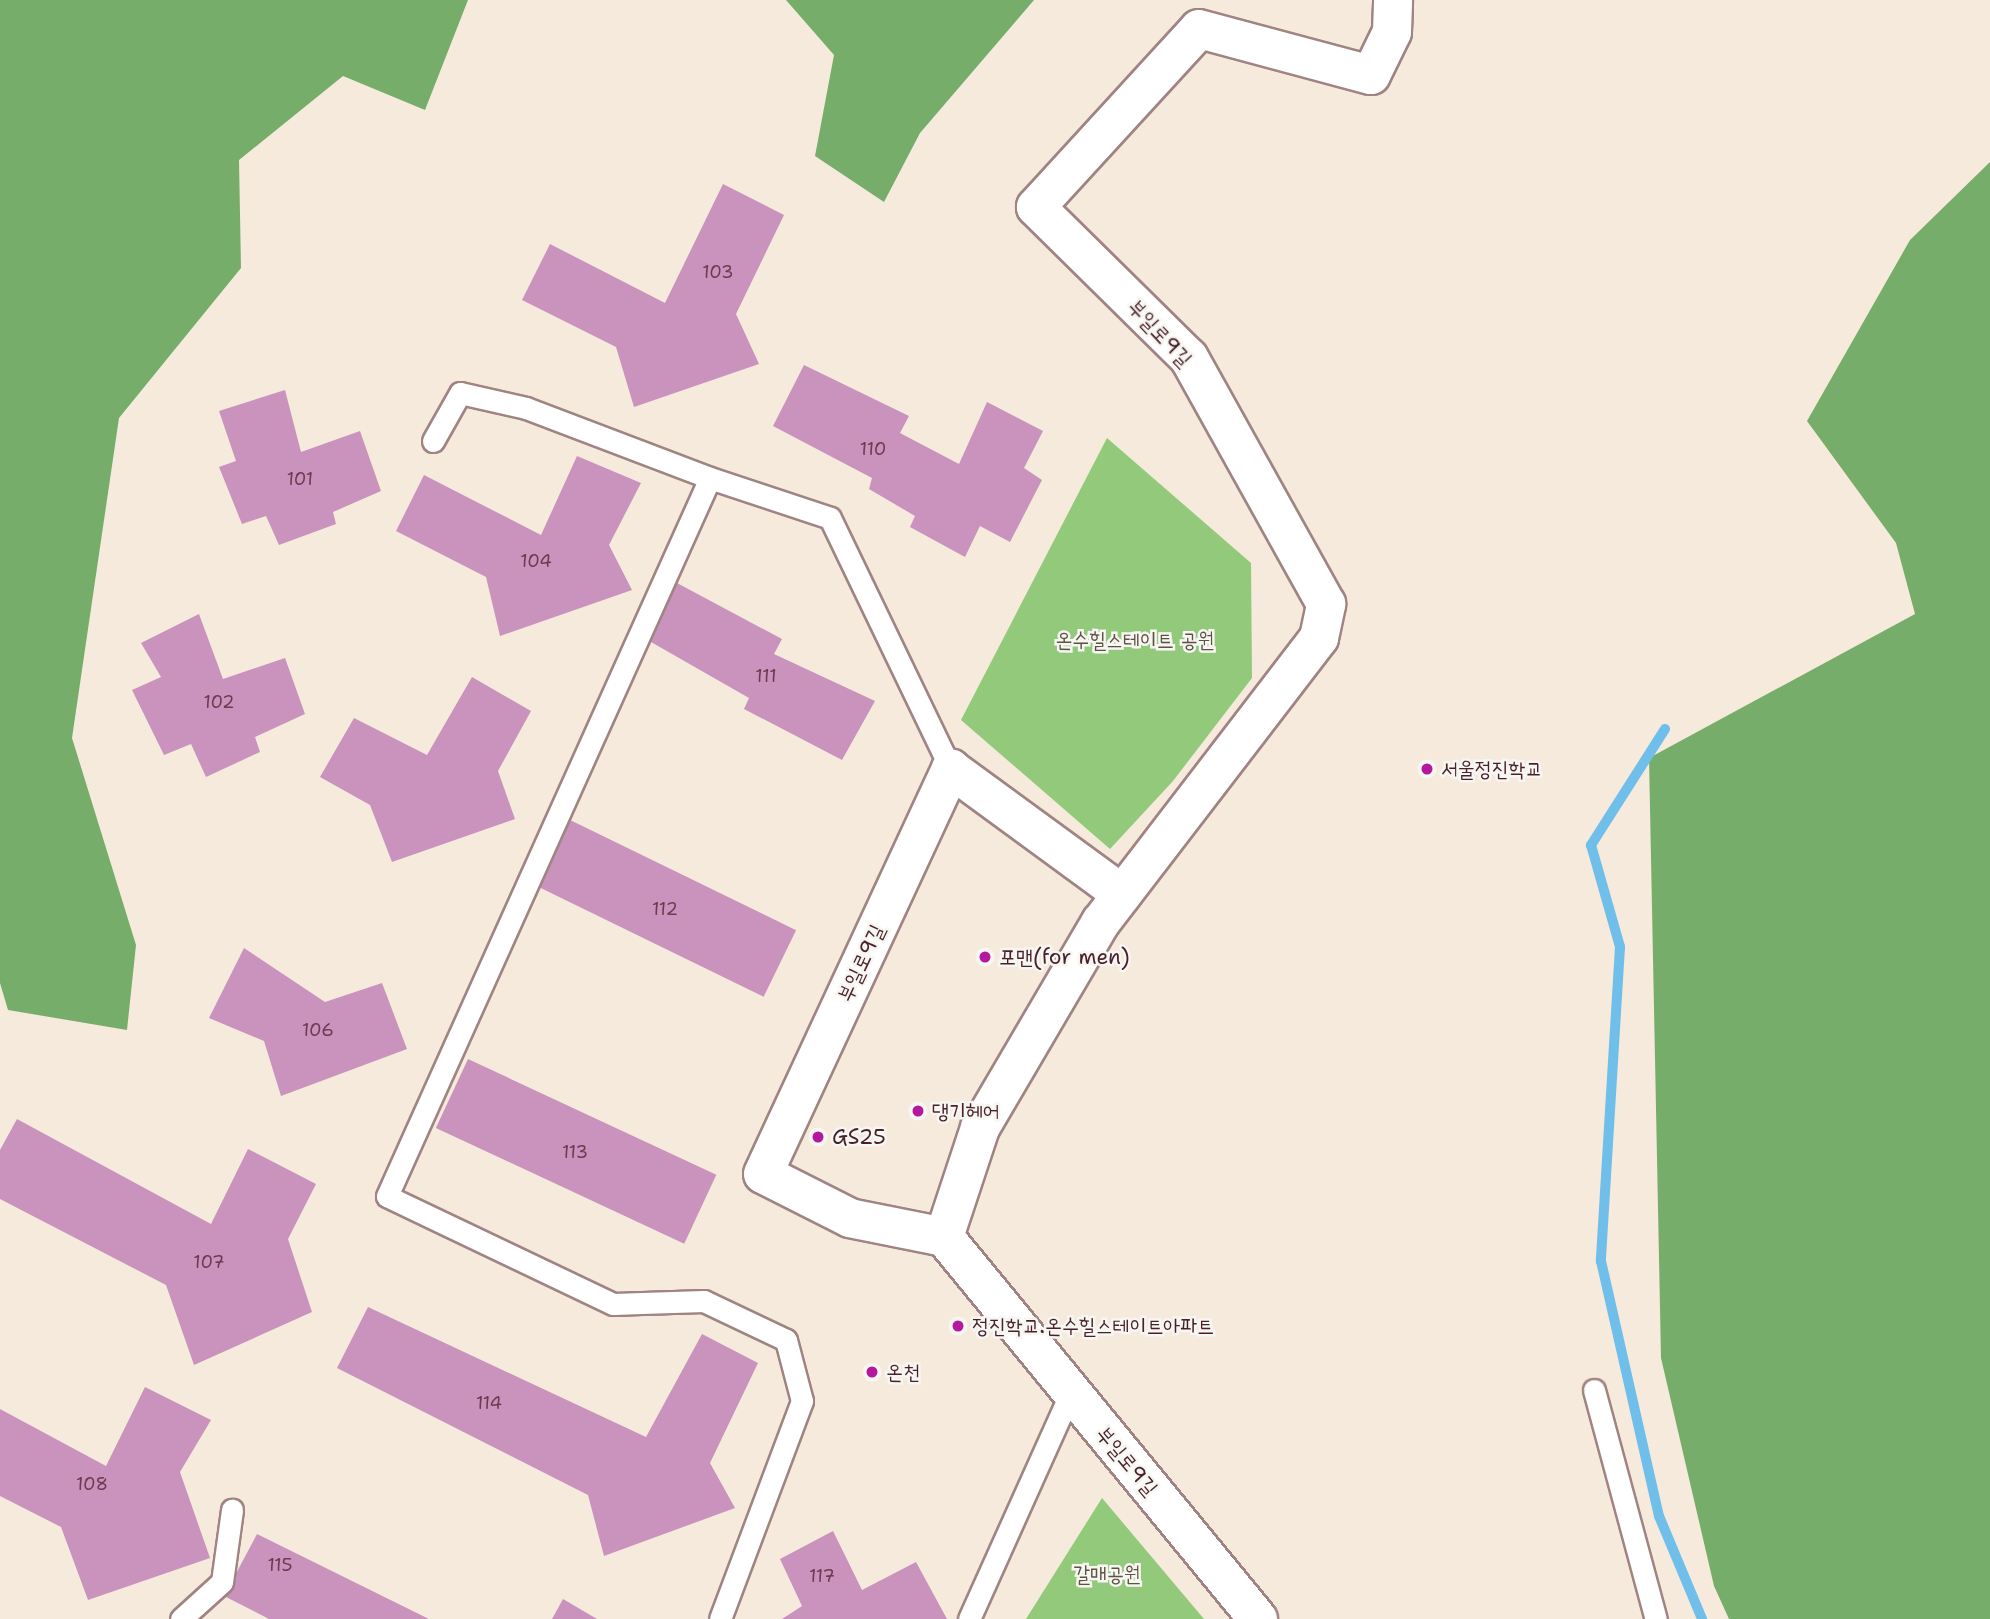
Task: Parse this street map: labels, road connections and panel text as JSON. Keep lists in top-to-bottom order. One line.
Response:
{"streets":{"street":["부일로9길"]},"parks":["온수힐스테이트 공원","갈매공원"],"places":["서울정진학교","포맨(for men)","댕기헤어","GS25","정진학교.온수힐스테이트아파트","온천"],"house_numbers":["103","110","101","104","111","102","112","106","113","107","114","108","115","117"]}
